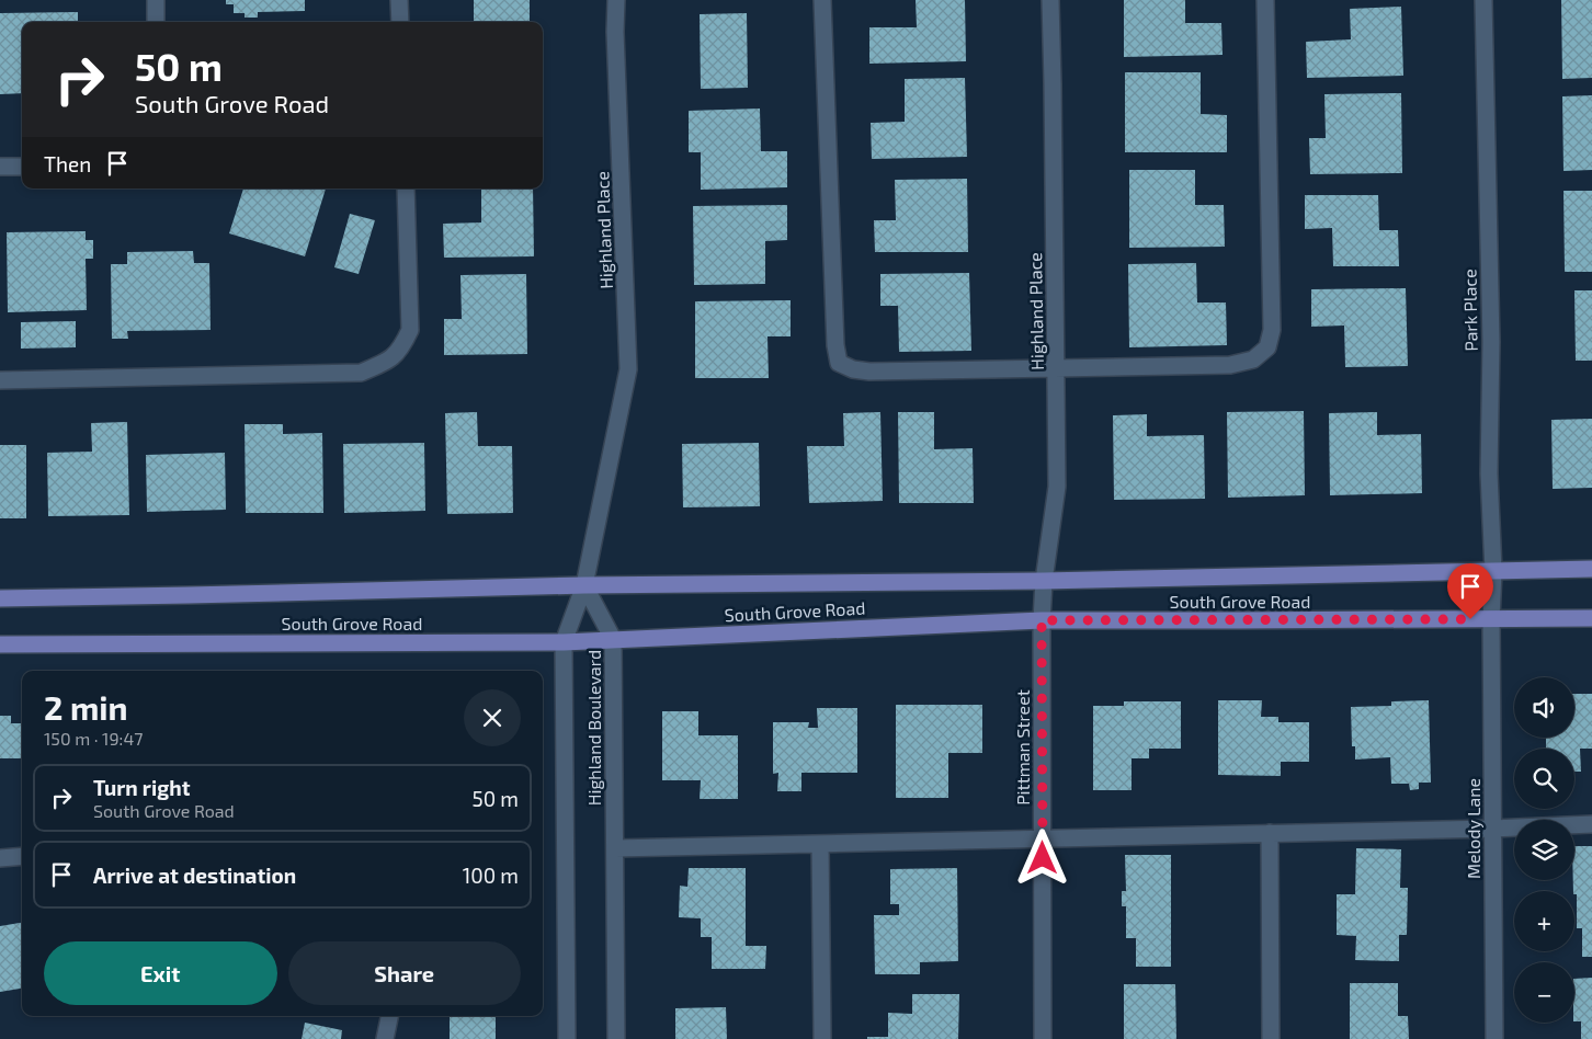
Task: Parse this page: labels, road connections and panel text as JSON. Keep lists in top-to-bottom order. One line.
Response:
{"streets":{"main road":["South Grove Road"],"street":["Highland Place","Park Place","Highland Boulevard","Pittman Street","Melody Lane"]},"crossings":[["Highland Place","South Grove Road"],["Highland Place","Highland Boulevard"],["Highland Place","Pittman Street"],["Park Place","South Grove Road"],["Park Place","Melody Lane"],["South Grove Road","Highland Boulevard"],["South Grove Road","Pittman Street"],["South Grove Road","Melody Lane"]],"page":{"turn":["50 m","South Grove Road"],"then":"Then","heading":["2 min","150 m · 19:47"],"map_buttons":["+","−"],"list":[{"name":"Turn right","note":"South Grove Road","value":"50 m"},{"name":"Arrive at destination","value":"100 m"}],"buttons":["Exit","Share"]}}
